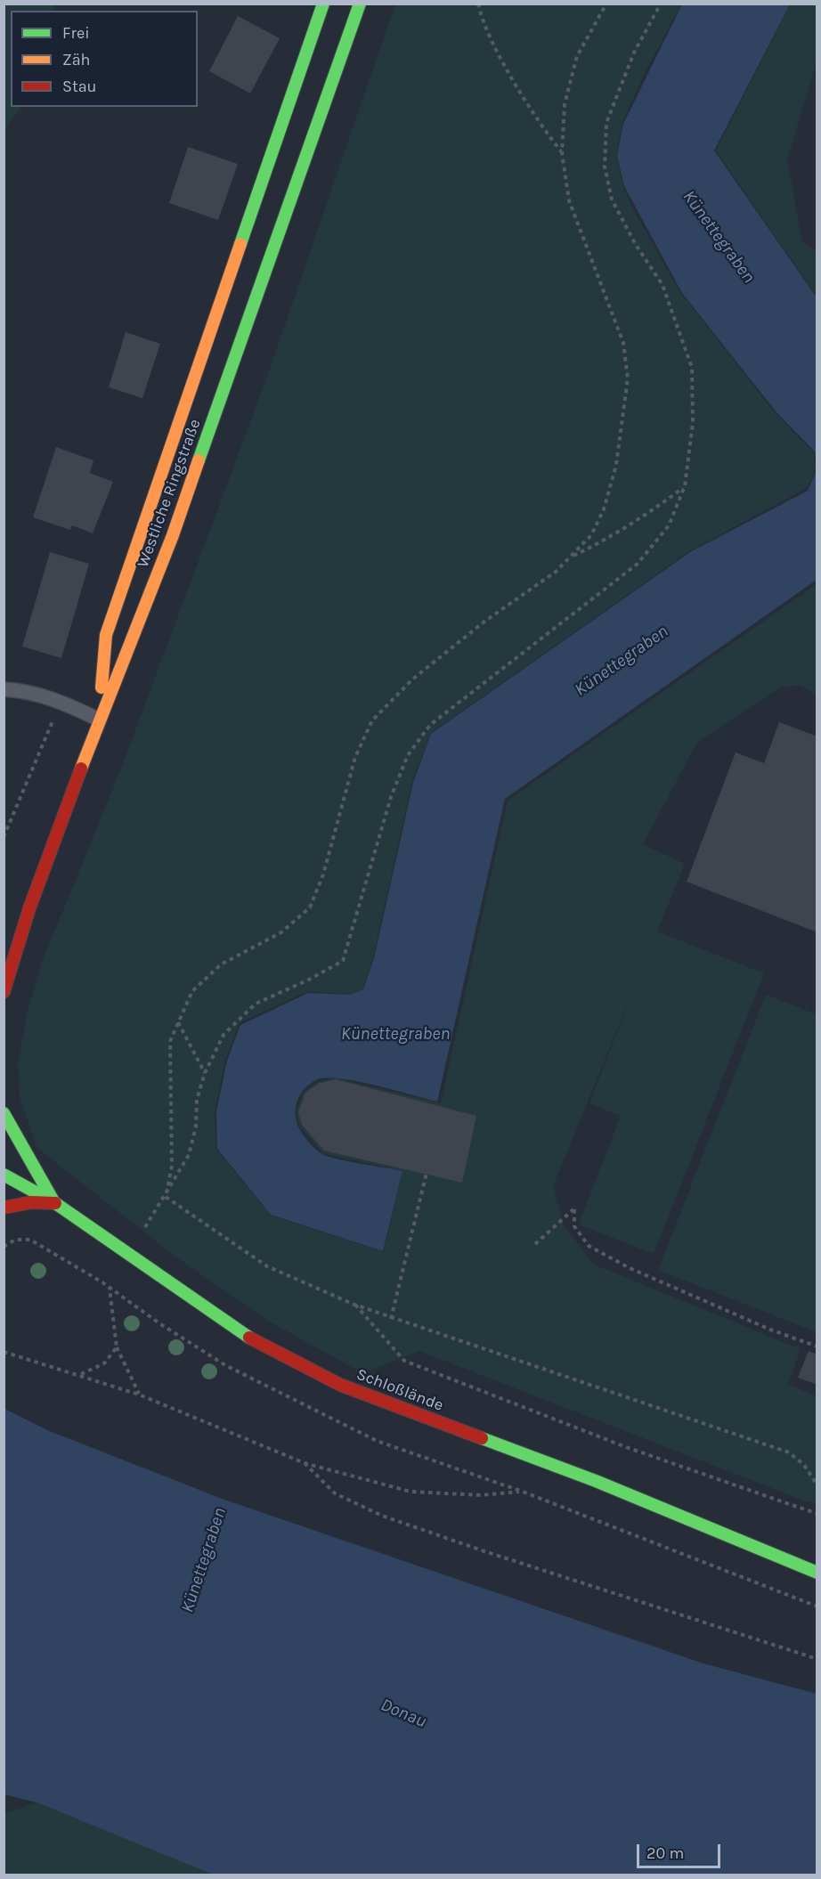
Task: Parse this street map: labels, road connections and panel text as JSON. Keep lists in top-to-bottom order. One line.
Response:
{"streets":{"street":["Westliche Ringstraße","Schloßlände"]},"water":["Künettegraben","Donau"],"legend":["Frei","Zäh","Stau"],"scale_bar":"20 m"}
